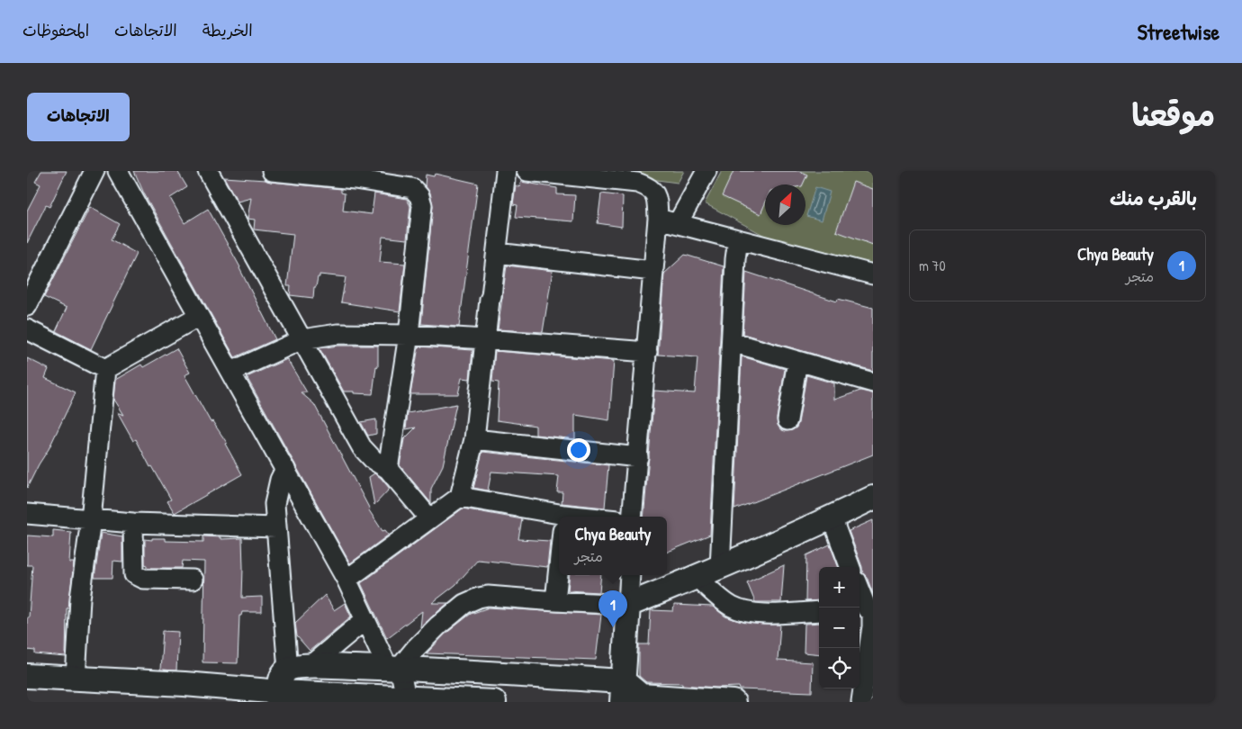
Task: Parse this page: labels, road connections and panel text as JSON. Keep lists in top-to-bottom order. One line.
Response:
{"north":"top right","page":{"header":"Streetwise","nav":["الخريطة","الاتجاهات","المحفوظات"],"title":"موقعنا","buttons":"الاتجاهات","heading":"بالقرب منك","list":[{"mark":"1","name":"Chya Beauty","note":"متجر","value":"70 m"}],"popup":["Chya Beauty","متجر"],"map_buttons":["+","−"],"pins":"1"}}
